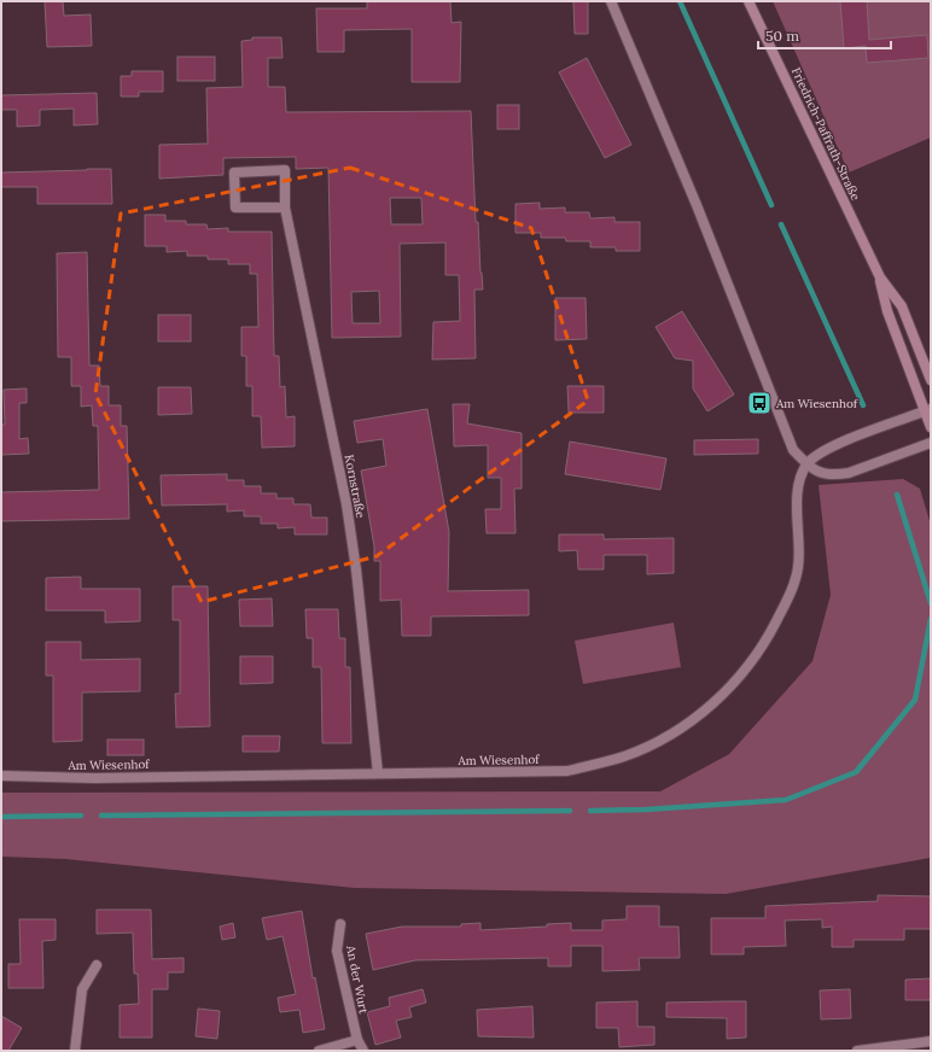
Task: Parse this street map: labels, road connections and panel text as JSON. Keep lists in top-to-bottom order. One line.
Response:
{"streets":{"main road":["Friedrich-Paffrath-Straße"],"street":["Kornstraße","Am Wiesenhof","An der Wurt"]},"crossings":[["Kornstraße","Am Wiesenhof"]],"places":{"bus stop":["Am Wiesenhof"]},"scale_bar":"50 m"}
